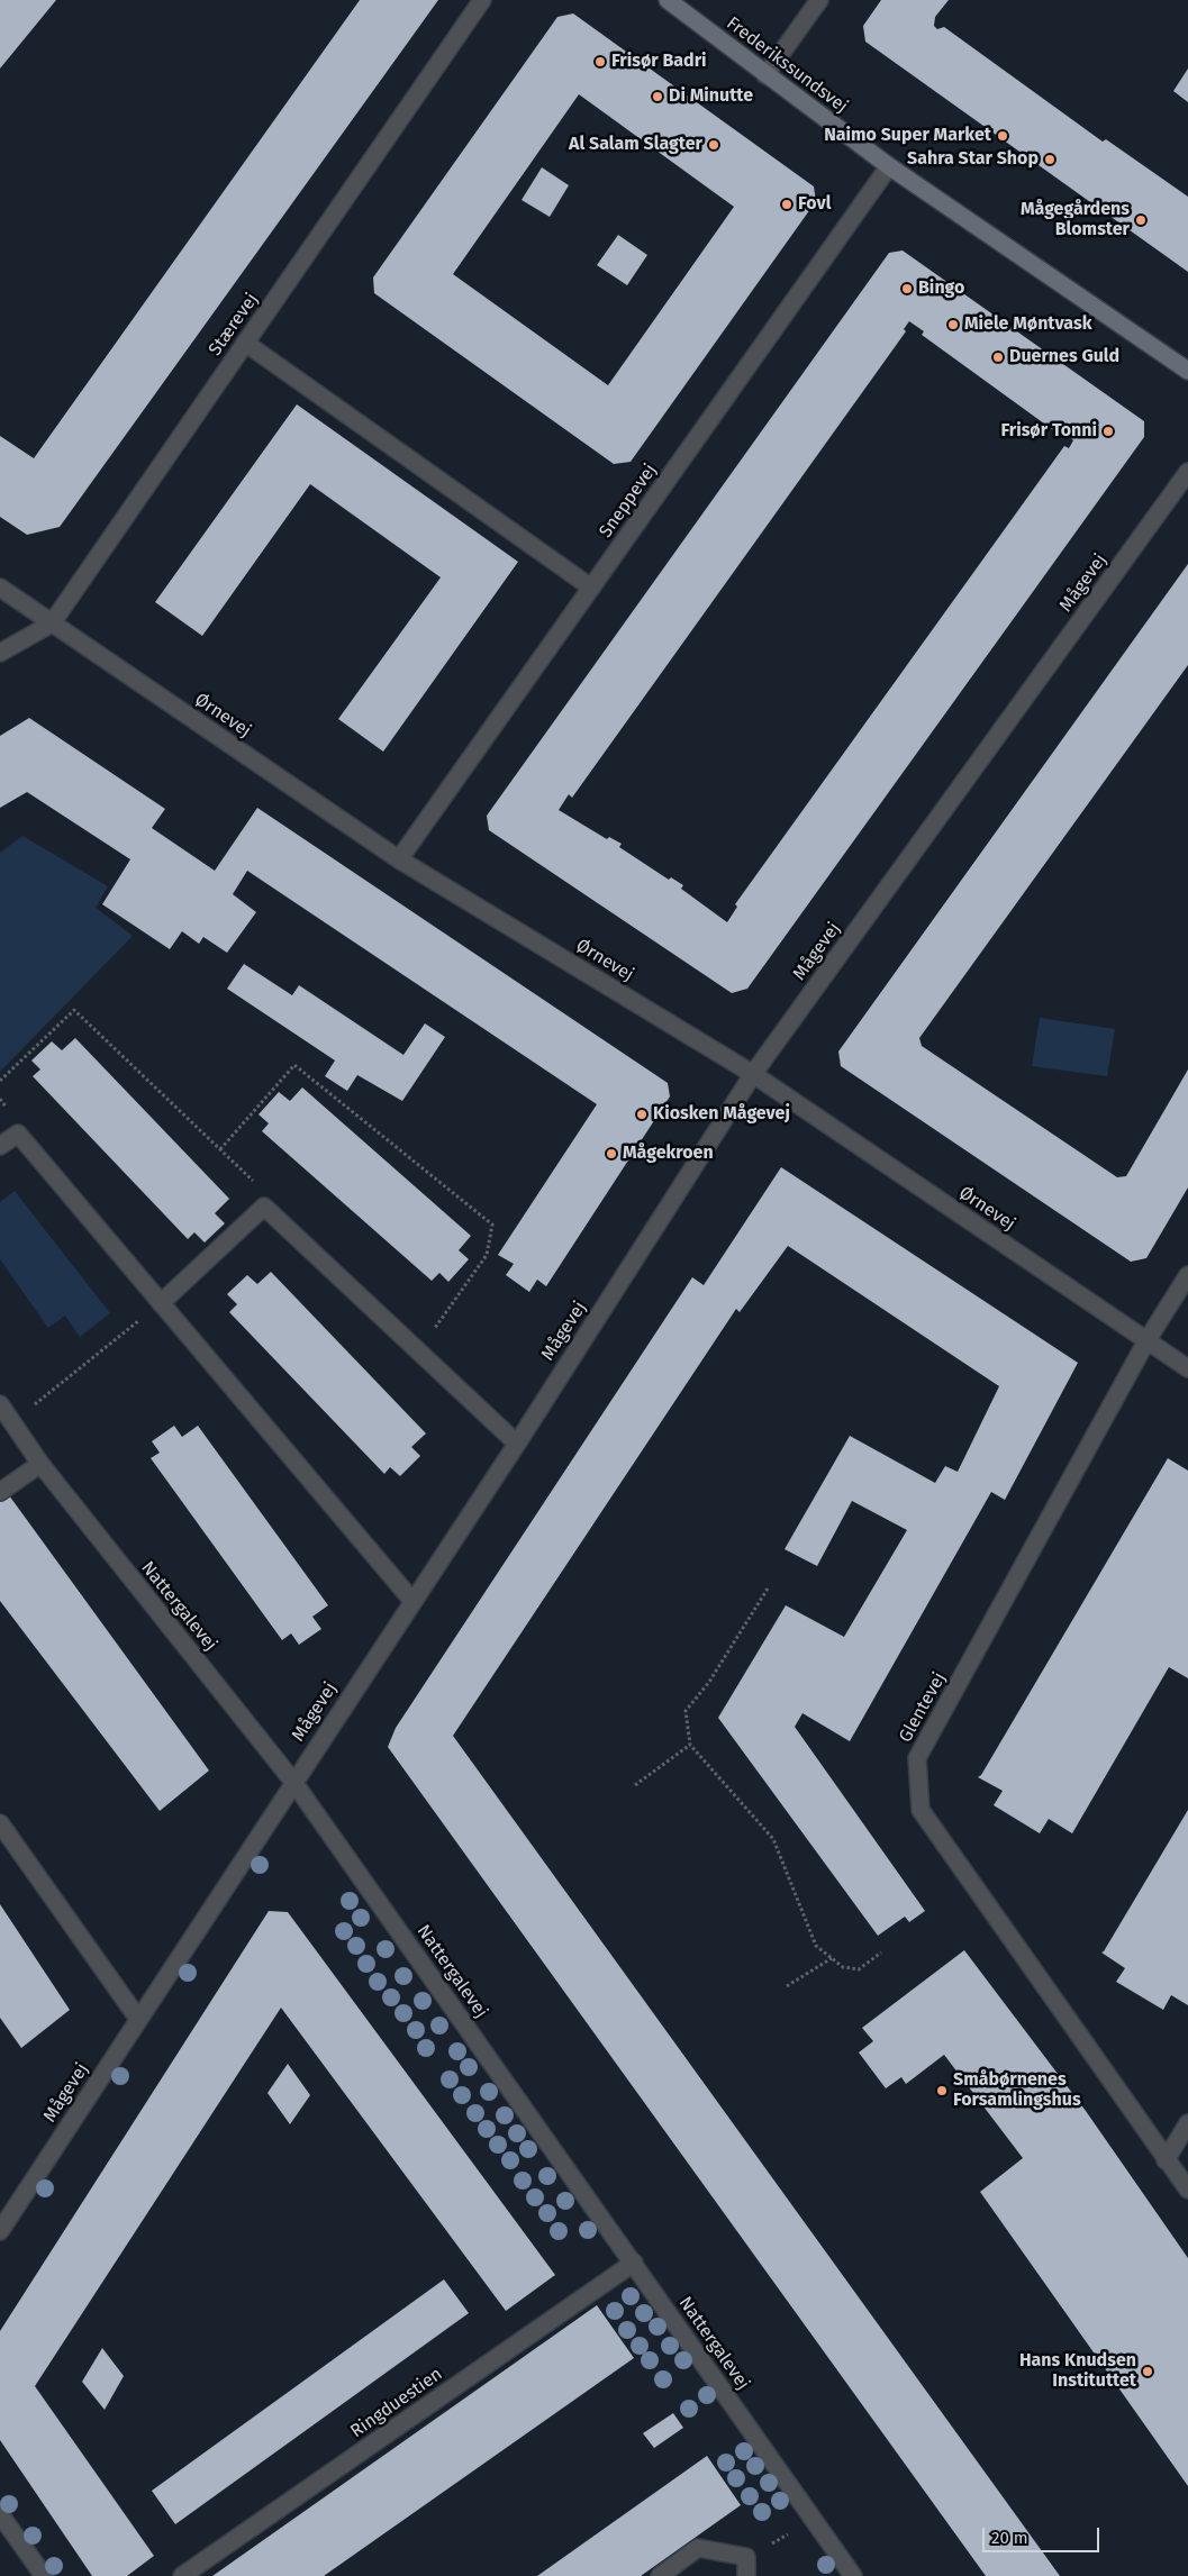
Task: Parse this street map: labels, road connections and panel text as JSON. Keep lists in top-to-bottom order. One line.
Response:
{"streets":{"street":["Frederikssundsvej","Stærevej","Sneppevej","Mågevej","Ørnevej","Nattergalevej","Glentevej","Ringduestien"]},"crossings":[["Frederikssundsvej","Sneppevej"],["Stærevej","Ørnevej"],["Sneppevej","Ørnevej"],["Mågevej","Ørnevej"],["Mågevej","Nattergalevej"],["Ørnevej","Glentevej"],["Nattergalevej","Ringduestien"]],"places":["Frisør Badri","Di Minutte","Naimo Super Market","Al Salam Slagter","Sahra Star Shop","Fovl","Mågegårdens Blomster","Bingo","Miele Møntvask","Duernes Guld","Frisør Tonni","Kiosken Mågevej","Mågekroen","Småbørnenes Forsamlingshus","Hans Knudsen Instituttet"],"scale_bar":"20 m"}
